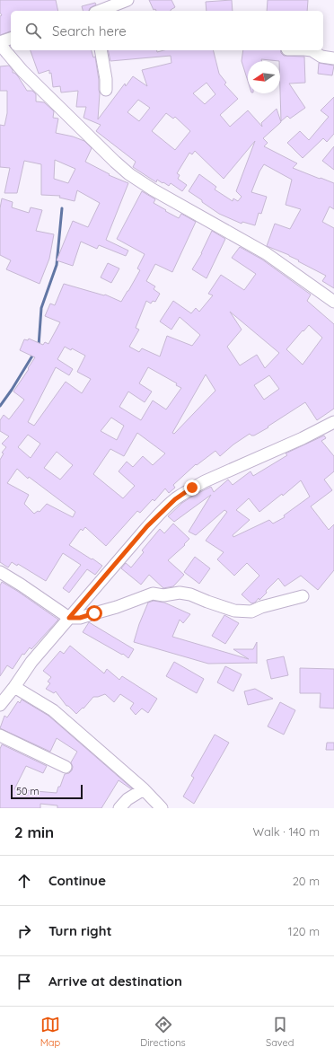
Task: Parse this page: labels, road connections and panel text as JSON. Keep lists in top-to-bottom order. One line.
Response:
{"scale_bar":"50 m","north":"left","page":{"search":"Search here","scale":"50 m","heading":["2 min","Walk · 140 m"],"list":[["Continue","20 m"],["Turn right","120 m"],"Arrive at destination"],"nav":["Map","Directions","Saved"]}}
